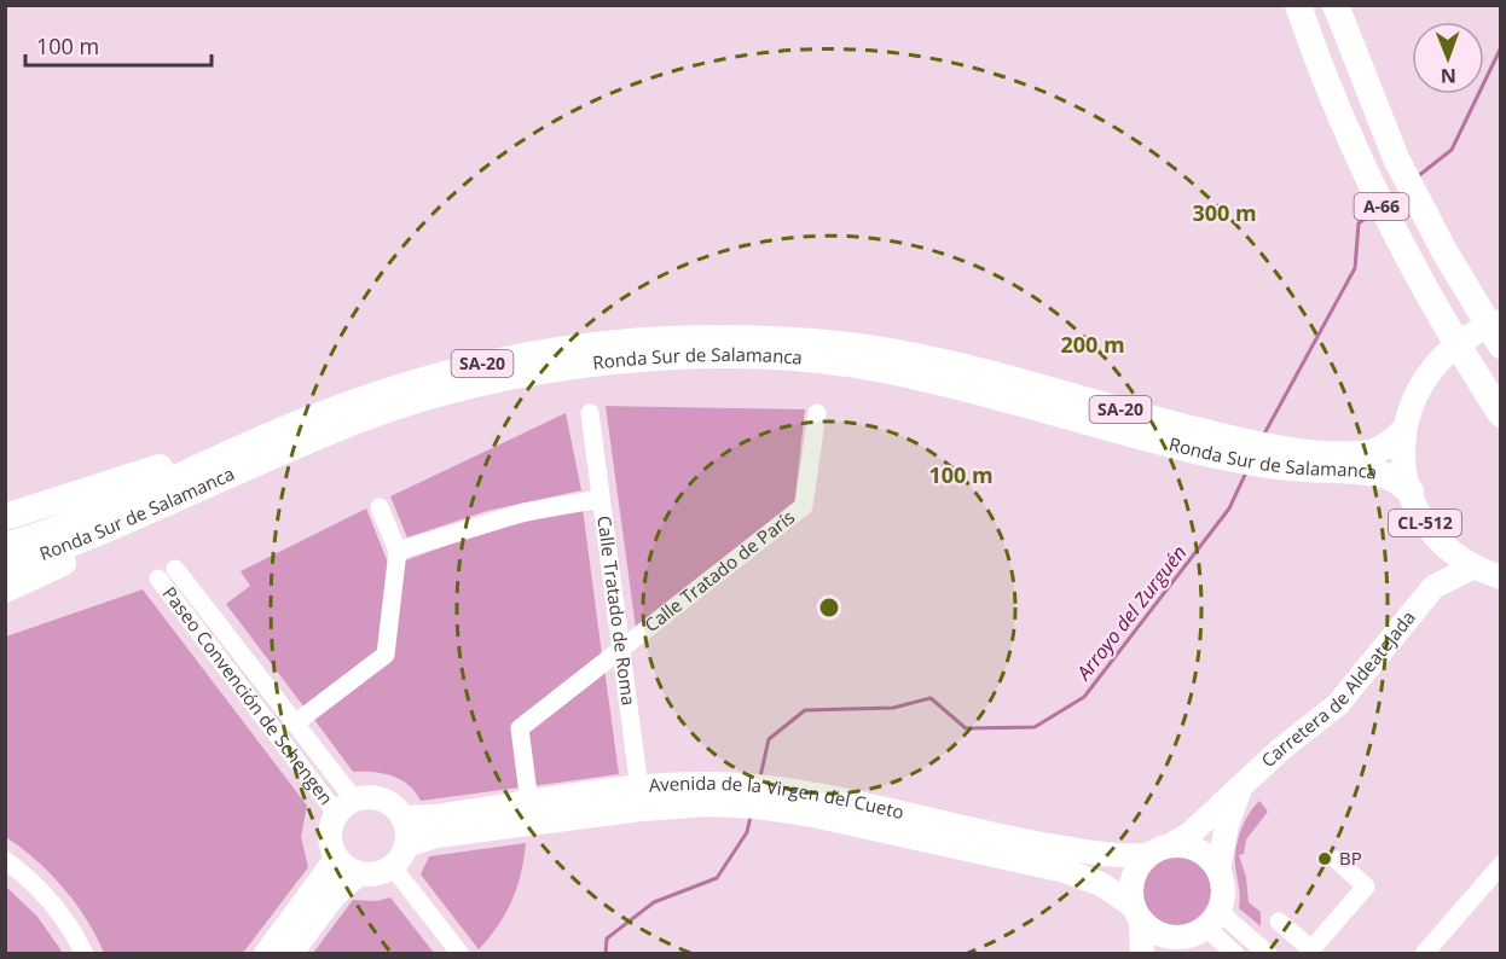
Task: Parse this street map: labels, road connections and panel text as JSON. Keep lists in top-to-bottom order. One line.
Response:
{"streets":{"highway":["A-66","SA-20","Ronda Sur de Salamanca"],"main road":["CL-512","Carretera de Aldeatejada","Avenida de la Virgen del Cueto"],"street":["Calle Tratado de París","Calle Tratado de Roma","Paseo Convención de Schengen"]},"crossings":[["Ronda Sur de Salamanca","CL-512"],["CL-512","Carretera de Aldeatejada"],["CL-512","Avenida de la Virgen del Cueto"],["Calle Tratado de París","Calle Tratado de Roma"],["Calle Tratado de París","Avenida de la Virgen del Cueto"],["Calle Tratado de Roma","Avenida de la Virgen del Cueto"],["Carretera de Aldeatejada","Avenida de la Virgen del Cueto"],["Paseo Convención de Schengen","Avenida de la Virgen del Cueto"]],"water":["Arroyo del Zurguén"],"places":["BP"],"scale_bar":"100 m","north":"bottom","rings":["300 m","200 m","100 m"]}
